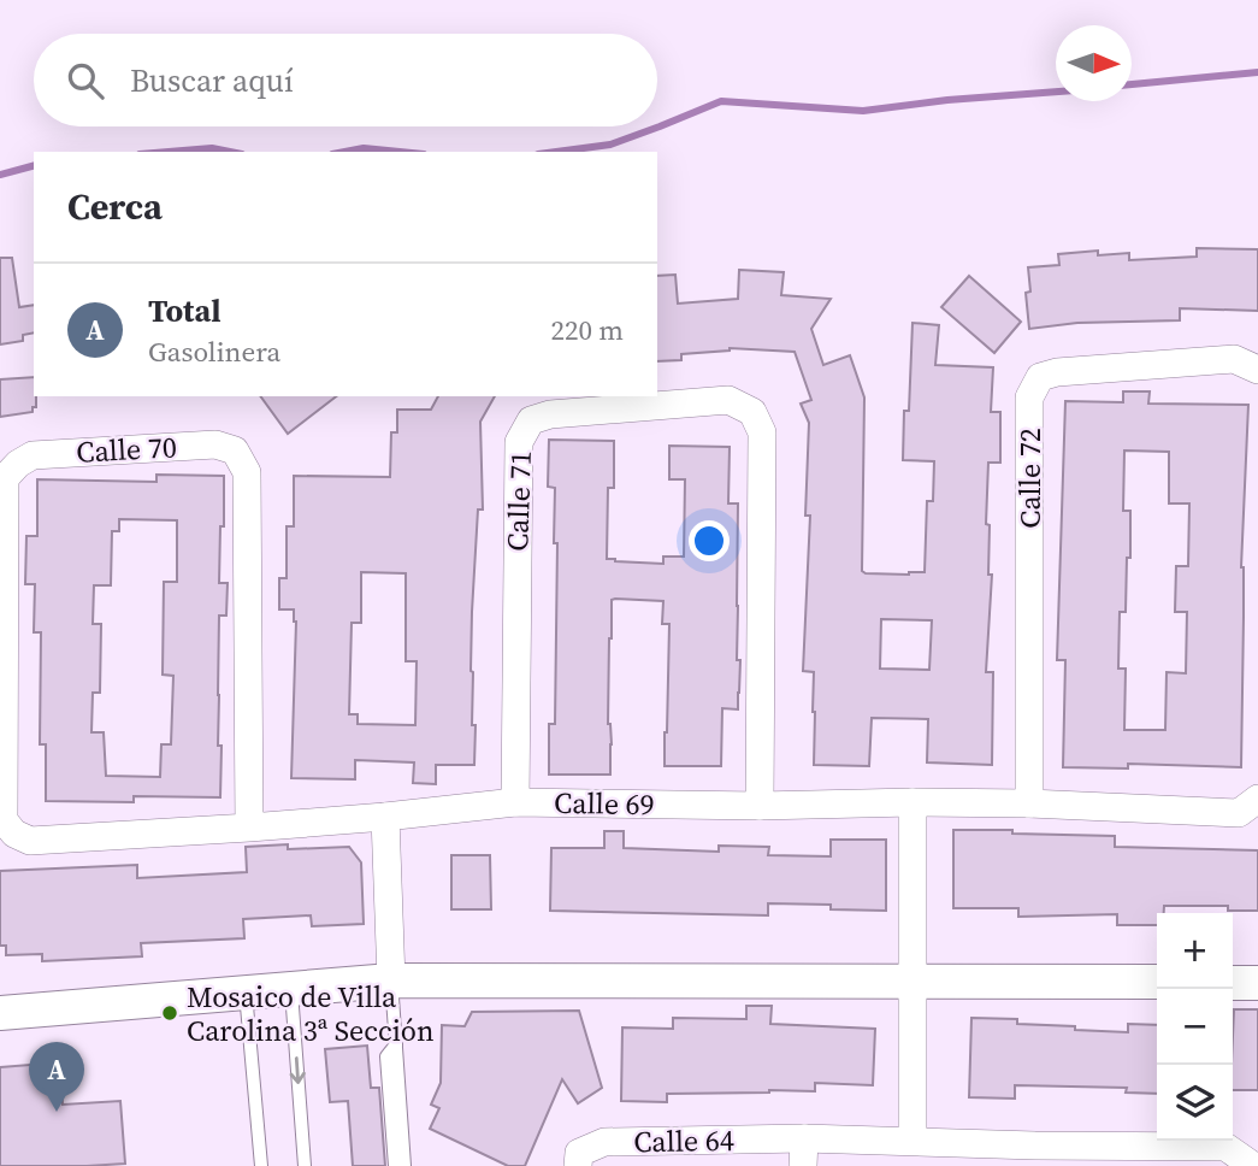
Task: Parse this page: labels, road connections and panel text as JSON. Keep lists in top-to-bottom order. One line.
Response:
{"streets":{"street":["Calle 70","Calle 72","Calle 71","Calle 69","Calle 64"]},"crossings":[["Calle 70","Calle 69"],["Calle 72","Calle 69"],["Calle 71","Calle 69"]],"places":["Mosaico de Villa Carolina 3ª Sección"],"north":"right","page":{"search":"Buscar aquí","heading":"Cerca","list":[{"mark":"A","name":"Total","note":"Gasolinera","value":"220 m"}],"map_buttons":["+","−"],"pins":"A"}}
